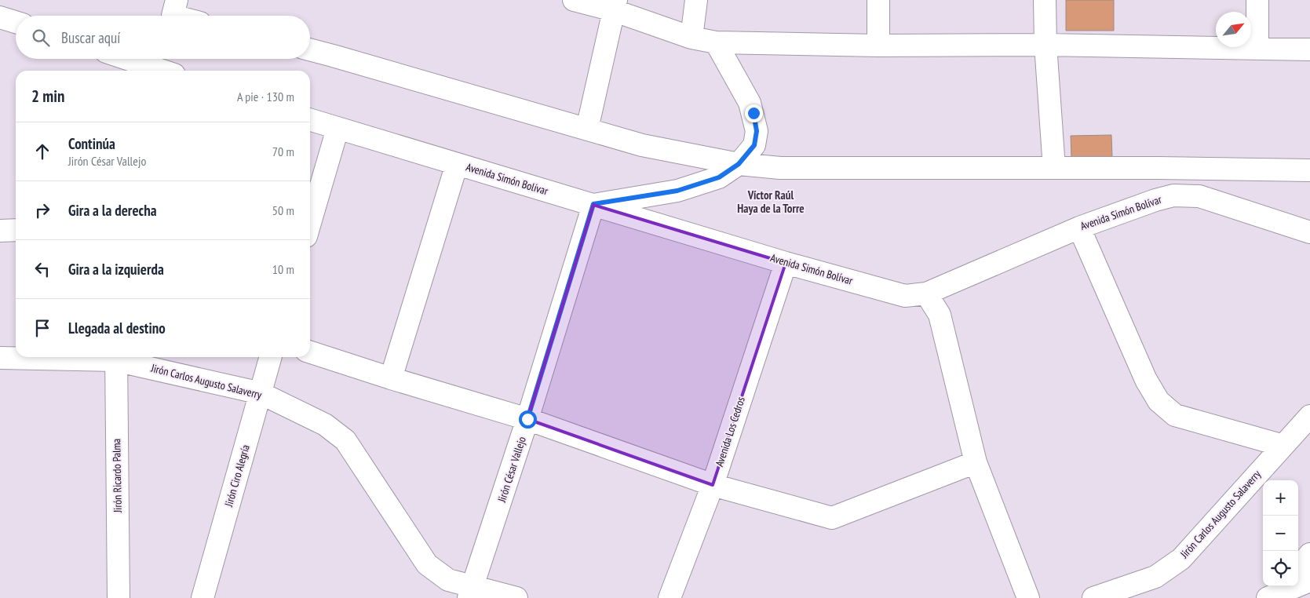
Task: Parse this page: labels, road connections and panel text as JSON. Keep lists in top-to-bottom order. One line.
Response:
{"streets":{"street":["Avenida Simón Bolívar","Jirón Carlos Augusto Salaverry","Avenida Los Cedros","Jirón César Vallejo","Jirón Ricardo Palma","Jirón Ciro Alegría"]},"crossings":[["Avenida Simón Bolívar","Avenida Los Cedros"],["Avenida Simón Bolívar","Jirón César Vallejo"],["Jirón Carlos Augusto Salaverry","Jirón César Vallejo"],["Jirón Carlos Augusto Salaverry","Jirón Ricardo Palma"],["Jirón Carlos Augusto Salaverry","Jirón Ciro Alegría"]],"districts":["Víctor Raúl Haya de la Torre"],"north":"top right","page":{"search":"Buscar aquí","heading":["2 min","A pie · 130 m"],"list":[["Continúa","Jirón César Vallejo","70 m"],["Gira a la derecha","50 m"],["Gira a la izquierda","10 m"],"Llegada al destino"],"map_buttons":["+","−"]}}
